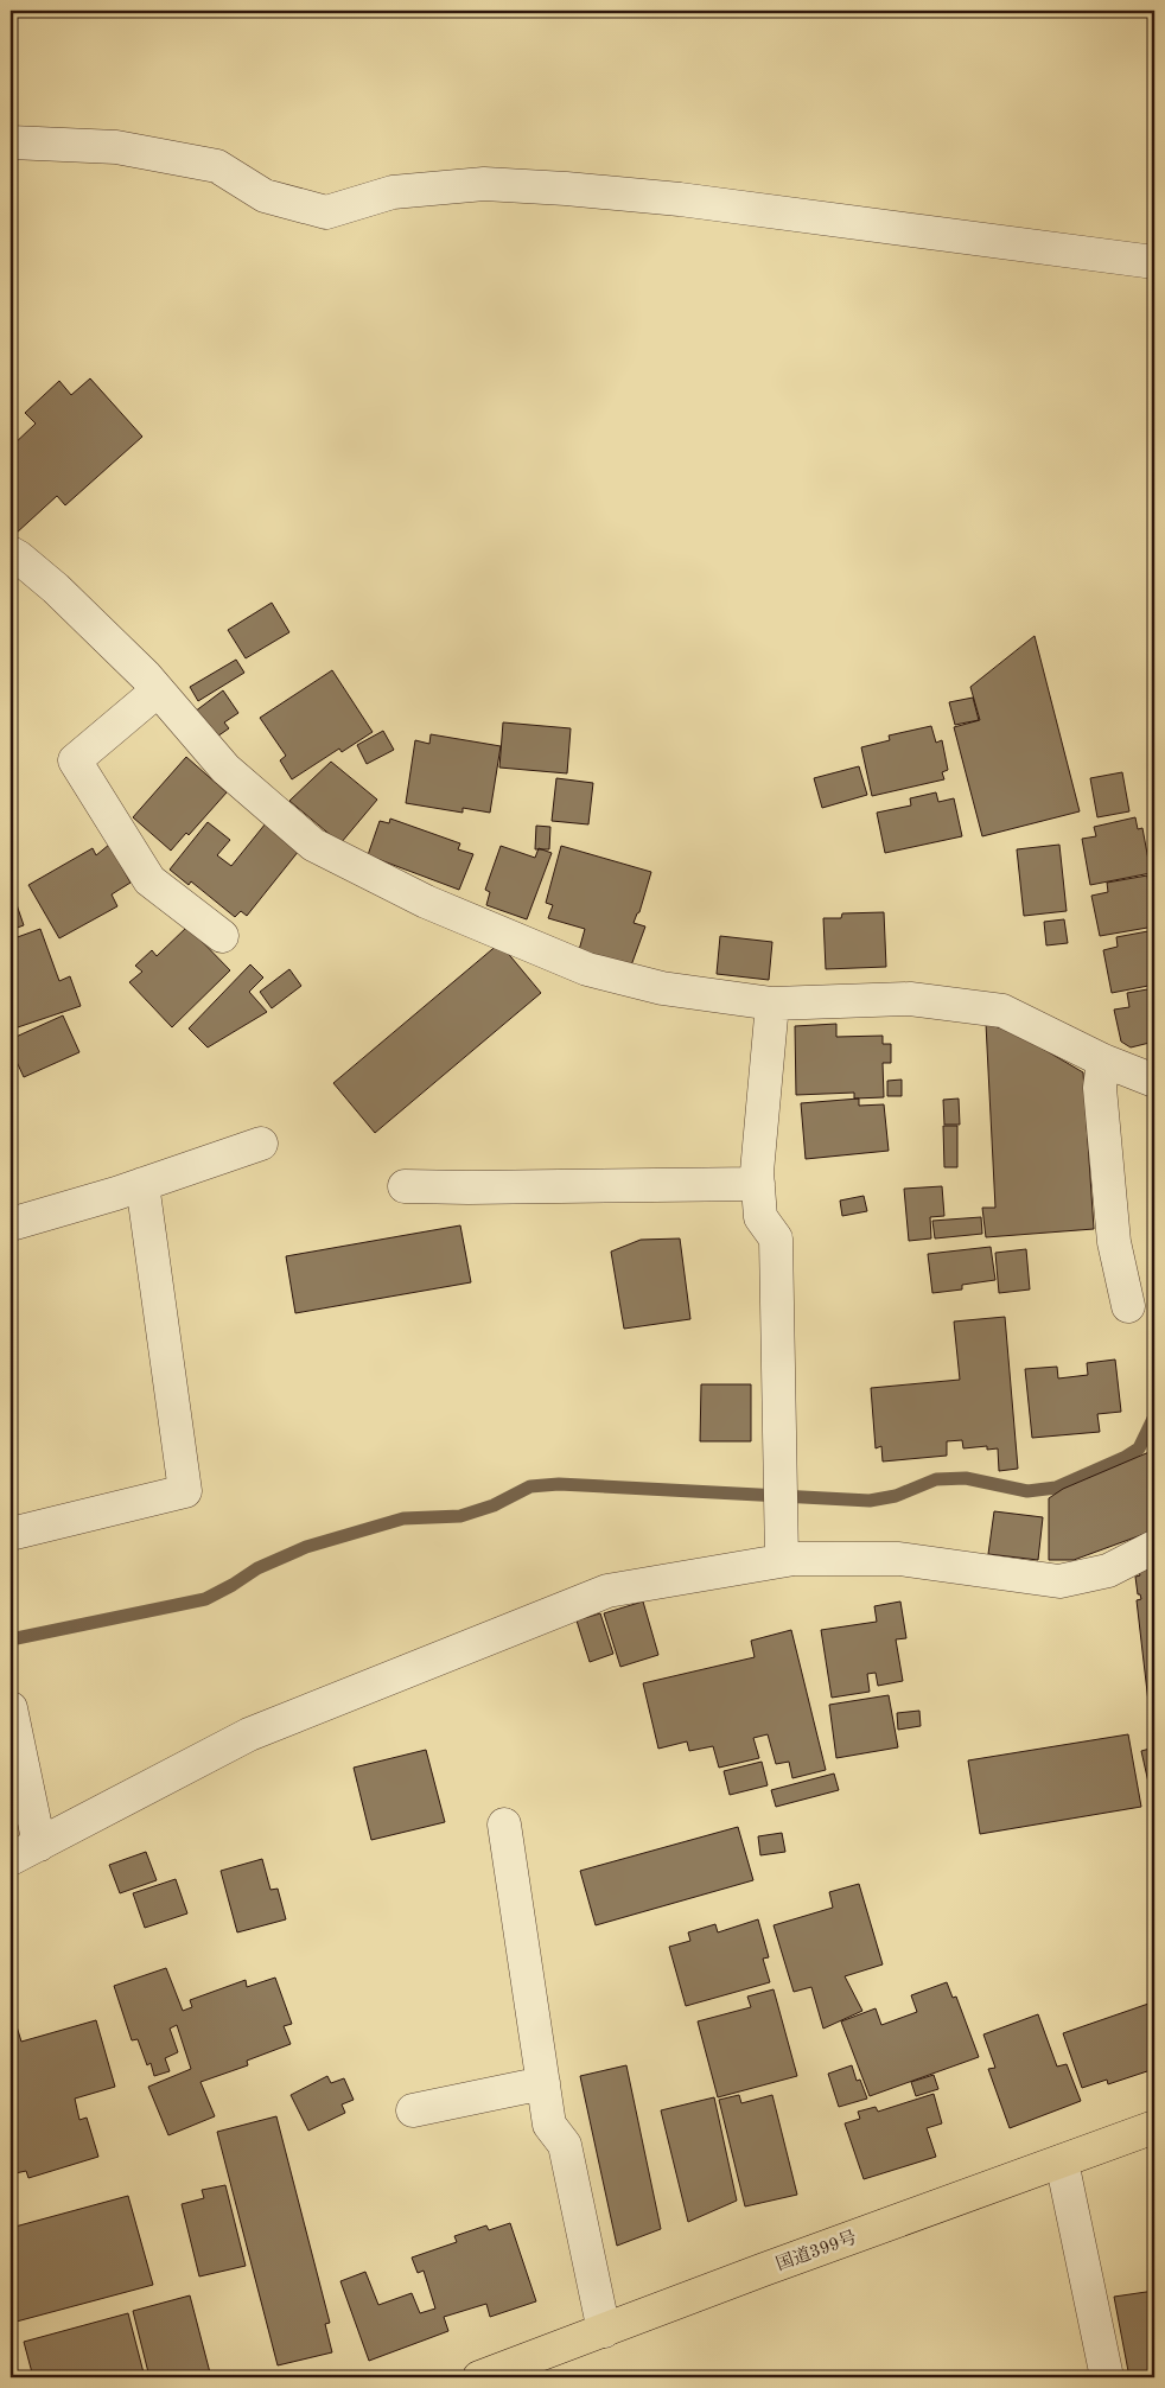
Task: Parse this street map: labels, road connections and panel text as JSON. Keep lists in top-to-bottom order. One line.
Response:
{"streets":{"highway":["国道399号"]}}
